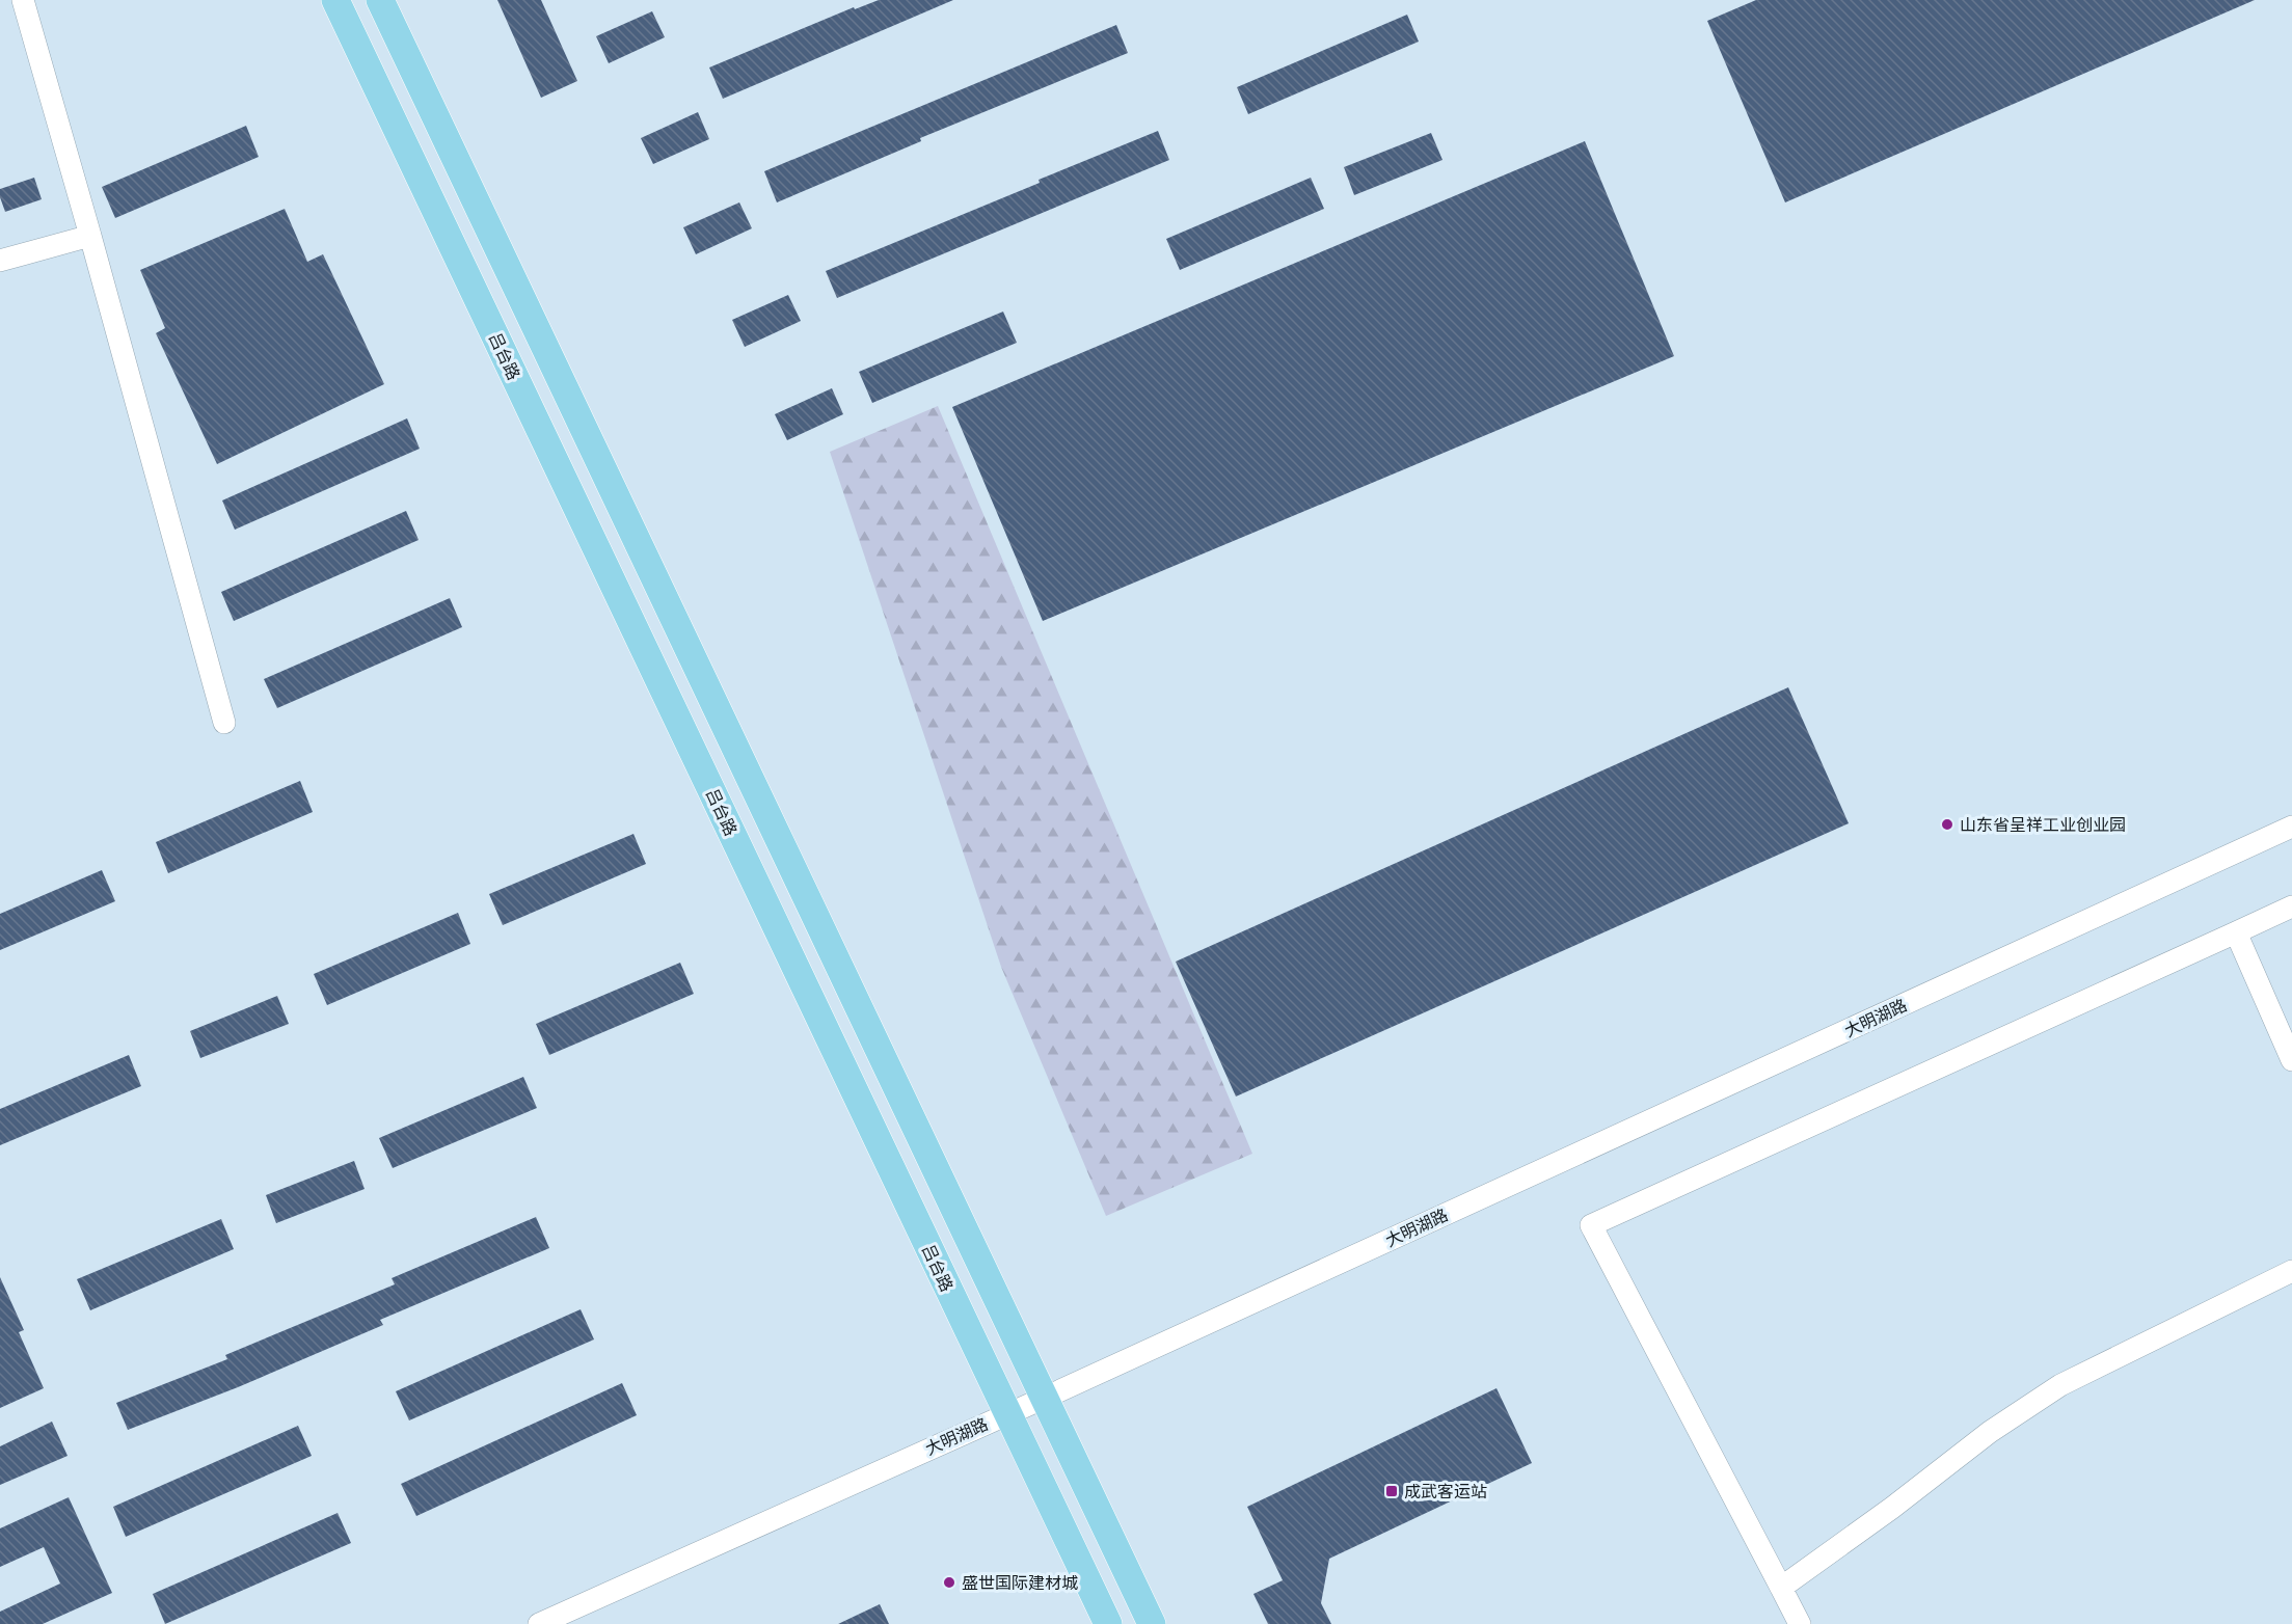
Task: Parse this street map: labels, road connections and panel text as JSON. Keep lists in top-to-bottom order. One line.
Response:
{"streets":{"main road":["吕台路"],"street":["大明湖路"]},"crossings":[["吕台路","大明湖路"]],"places":{"other":["山东省呈祥工业创业园","盛世国际建材城"],"transit":["成武客运站"]}}
